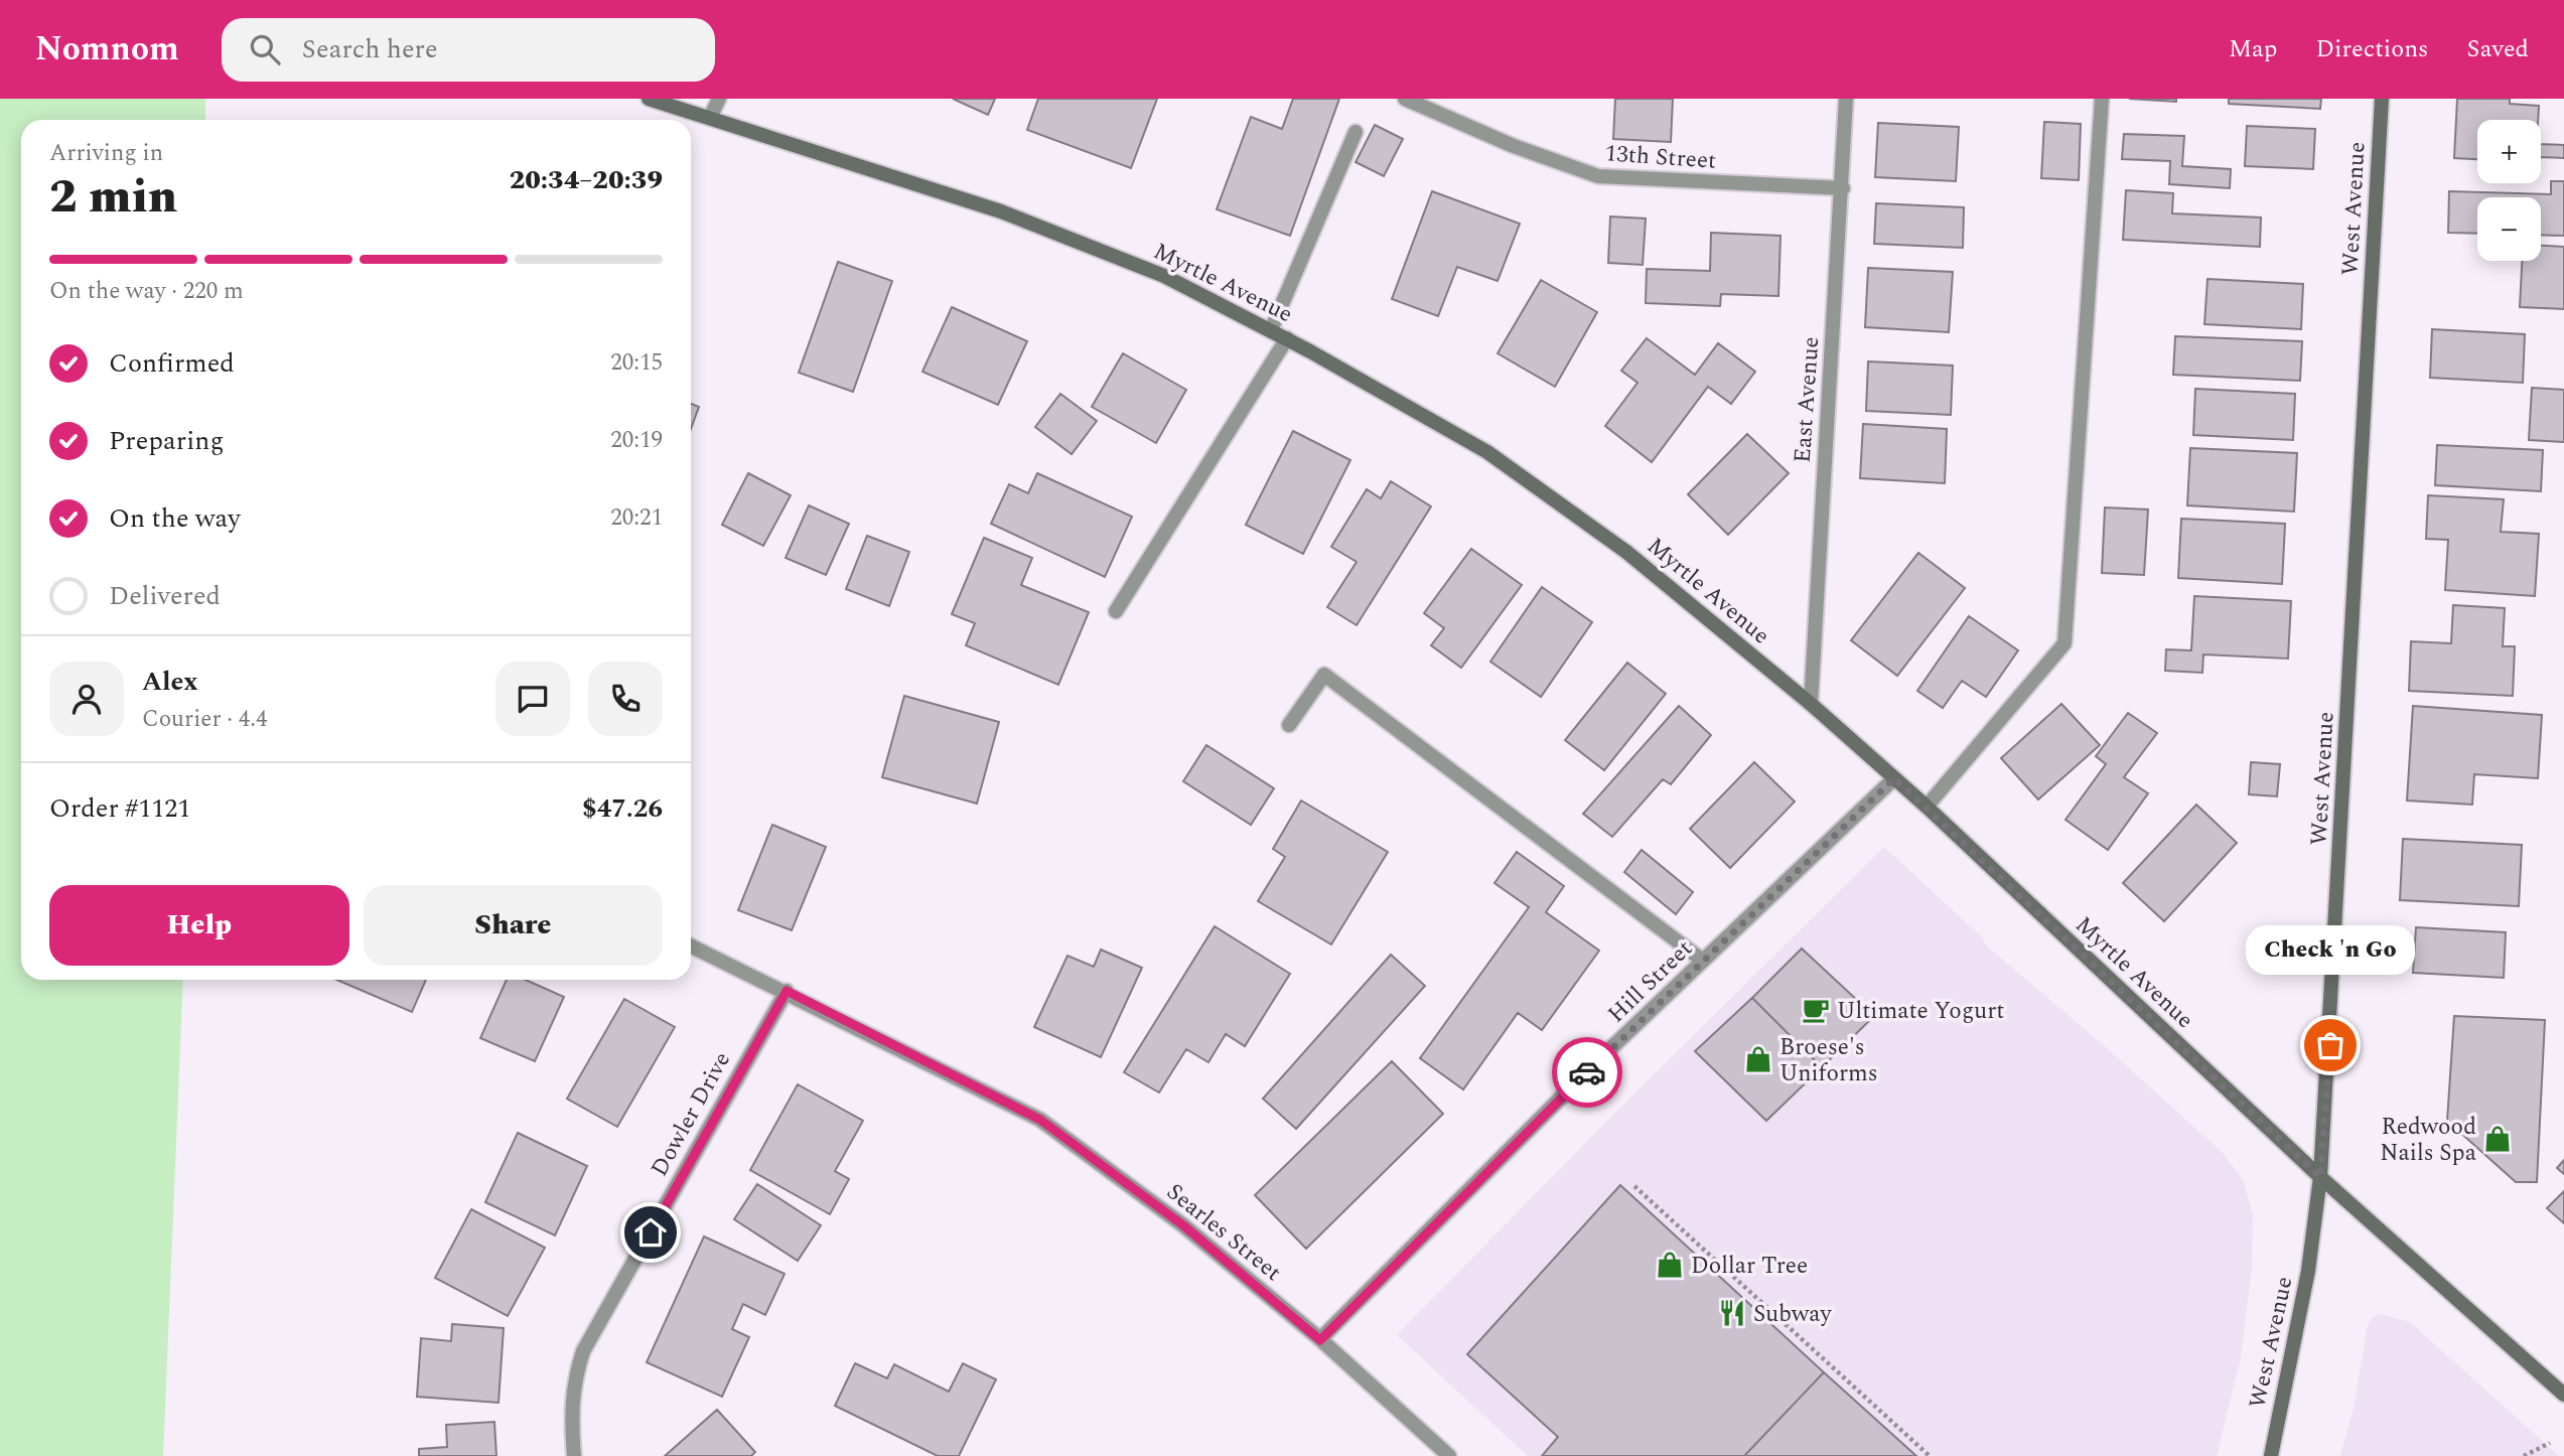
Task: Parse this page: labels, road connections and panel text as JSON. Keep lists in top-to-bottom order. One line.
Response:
{"streets":{"main road":["West Avenue","Myrtle Avenue"],"street":["13th Street","East Avenue","Hill Street","Dowler Drive","Searles Street"]},"crossings":[["13th Street","East Avenue"],["West Avenue","Myrtle Avenue"],["Myrtle Avenue","East Avenue"],["Myrtle Avenue","Hill Street"],["Hill Street","Searles Street"],["Dowler Drive","Searles Street"]],"places":{"cafe":["Ultimate Yogurt"],"other":["Check 'n Go"],"shop":["Broese's Uniforms","Redwood Nails Spa","Dollar Tree"],"restaurant":["Subway"]},"page":{"header":"Nomnom","search":"Search here","nav":["Map","Directions","Saved"],"map_buttons":["+","−"],"heading":["2 min","Arriving in","20:34–20:39"],"panel":["Alex","Courier · 4.4","Order #1121","$47.26"],"bar":"On the way · 220 m","list":[["Confirmed","20:15"],["Preparing","20:19"],["On the way","20:21"],"Delivered"],"buttons":["Help","Share"],"bubble":"Check 'n Go"}}
